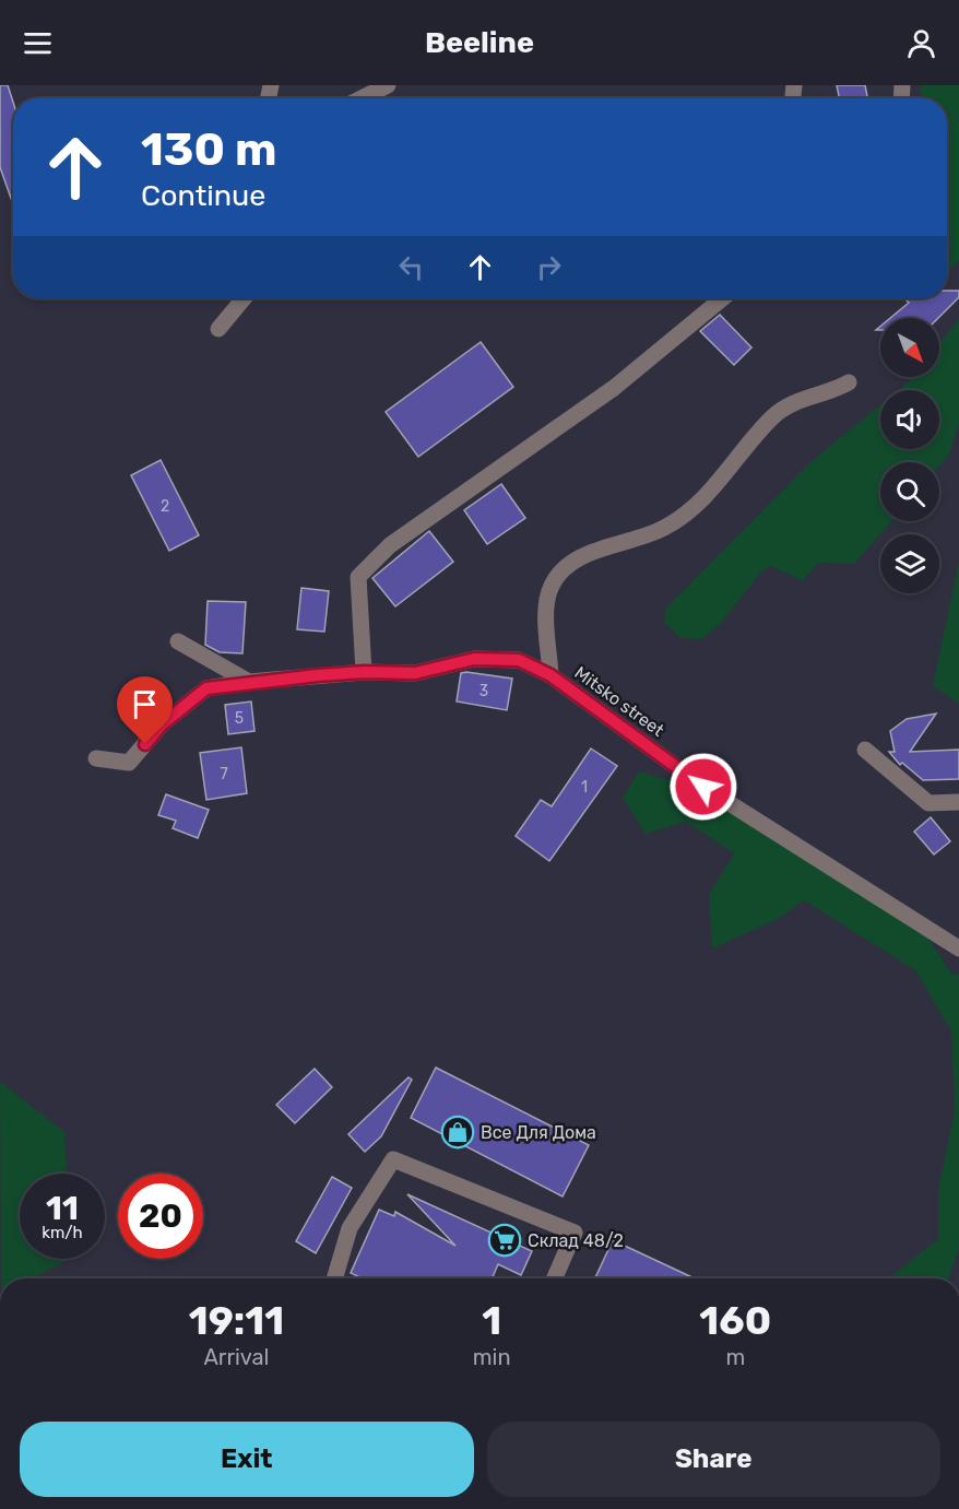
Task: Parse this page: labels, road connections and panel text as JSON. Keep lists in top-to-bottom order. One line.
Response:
{"streets":{"lane":["Mitsko street"]},"places":{"shop":["Все Для Дома"],"supermarket":["Склад 48/2"]},"house_numbers":["2","3","5","7","1"],"north":"bottom right","page":{"header":"Beeline","turn":["130 m","Continue"],"speed":"11 km/h","limit":"20","eta":["19:11","Arrival","1","min","160","m"],"buttons":["Exit","Share"]}}
